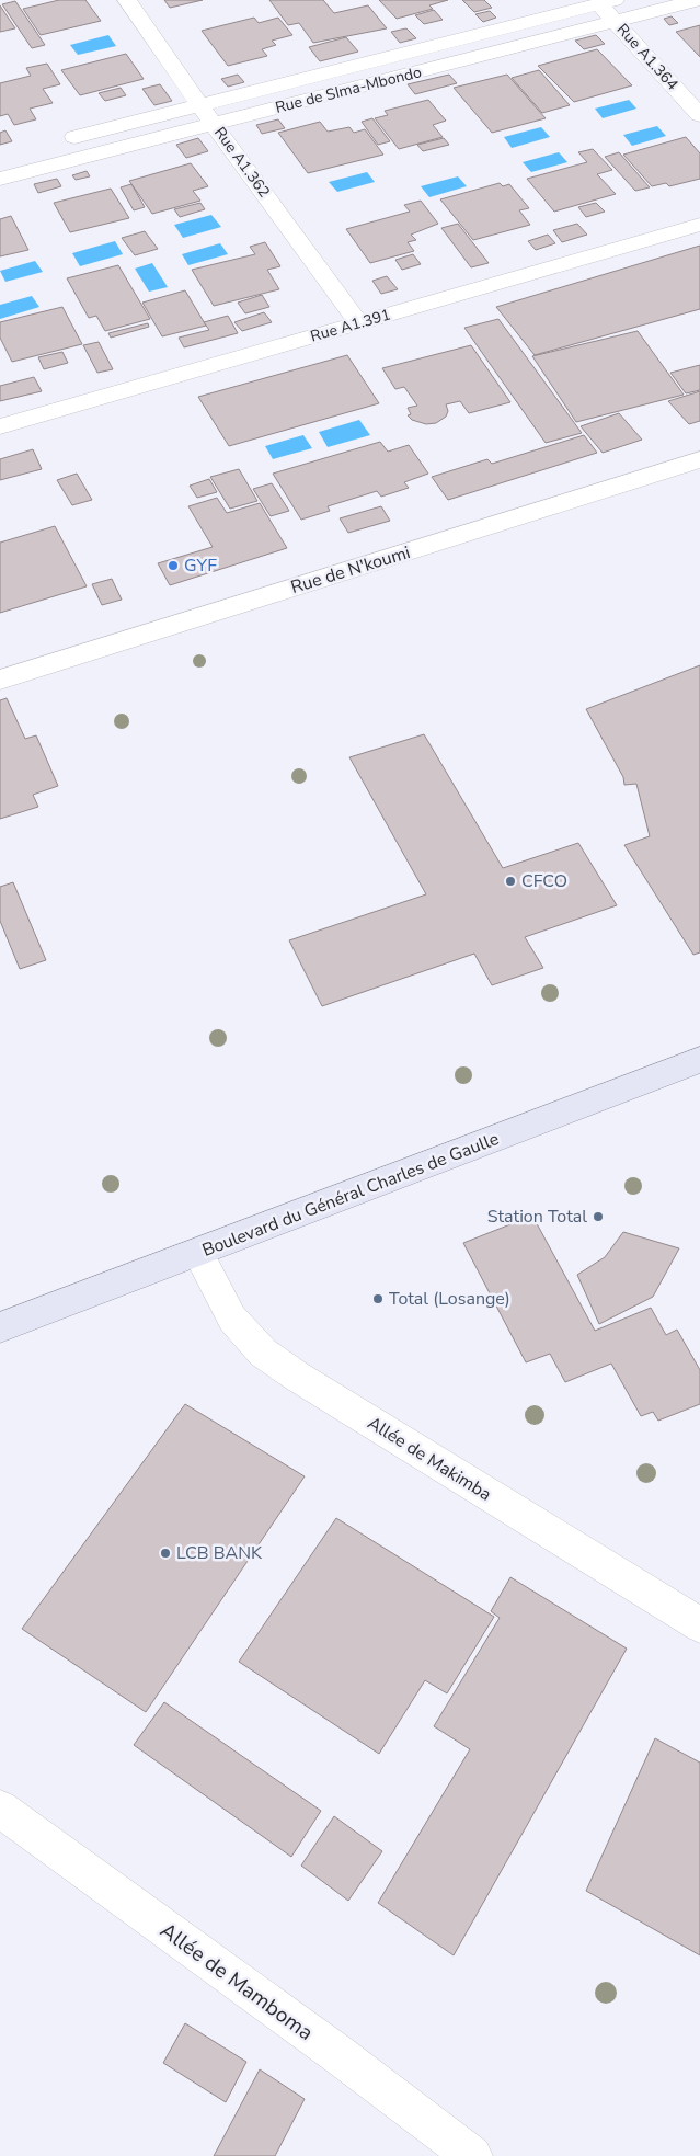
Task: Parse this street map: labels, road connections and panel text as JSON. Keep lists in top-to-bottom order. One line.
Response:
{"streets":{"main road":["Boulevard du Général Charles de Gaulle"],"street":["Rue A1.364","Rue de SIma-Mbondo","Rue A1.362","Rue A1.391","Rue de N'koumi","Allée de Makimba","Allée de Mamboma"]},"crossings":[["Rue A1.364","Rue de SIma-Mbondo"],["Rue de SIma-Mbondo","Rue A1.362"],["Rue A1.362","Rue A1.391"],["Boulevard du Général Charles de Gaulle","Allée de Makimba"]],"places":["GYF","CFCO","Station Total","Total (Losange)","LCB BANK"]}
